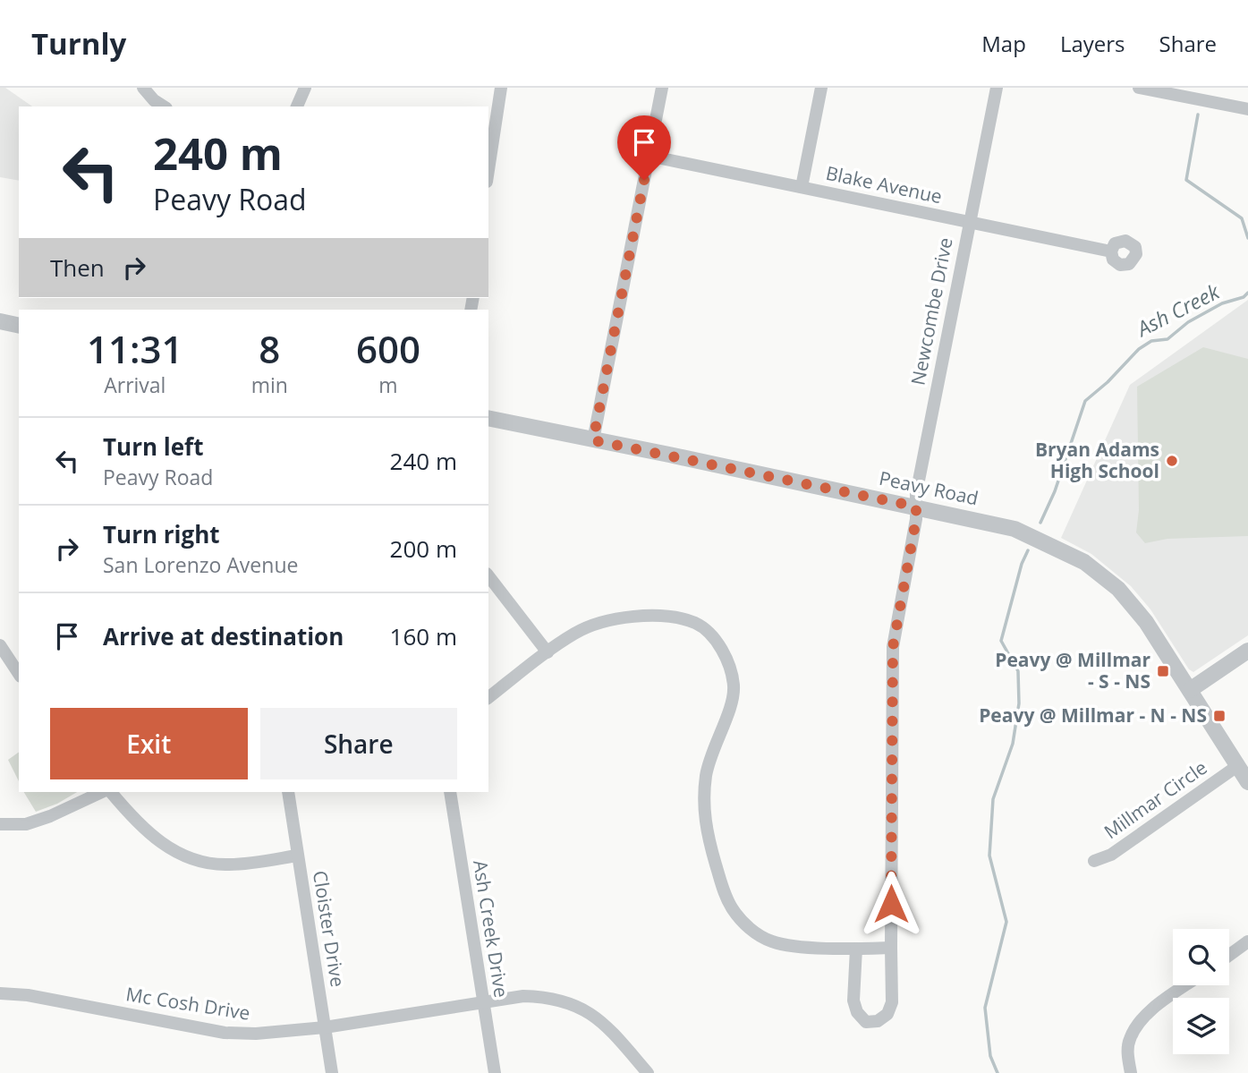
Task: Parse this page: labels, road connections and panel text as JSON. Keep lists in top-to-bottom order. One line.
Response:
{"streets":{"street":["Blake Avenue","Newcombe Drive","Peavy Road","Millmar Circle","Cloister Drive","Ash Creek Drive","Mc Cosh Drive"]},"crossings":[["Blake Avenue","Newcombe Drive"],["Newcombe Drive","Peavy Road"],["Peavy Road","Millmar Circle"],["Cloister Drive","Mc Cosh Drive"],["Ash Creek Drive","Mc Cosh Drive"]],"water":["Ash Creek"],"places":{"other":["Bryan Adams High School"],"transit":["Peavy @ Millmar - S - NS","Peavy @ Millmar - N - NS"]},"page":{"header":"Turnly","nav":["Map","Layers","Share"],"turn":["240 m","Peavy Road"],"then":"Then","eta":["11:31","Arrival","8","min","600","m"],"list":[{"name":"Turn left","note":"Peavy Road","value":"240 m"},{"name":"Turn right","note":"San Lorenzo Avenue","value":"200 m"},{"name":"Arrive at destination","value":"160 m"}],"buttons":["Exit","Share"]}}
